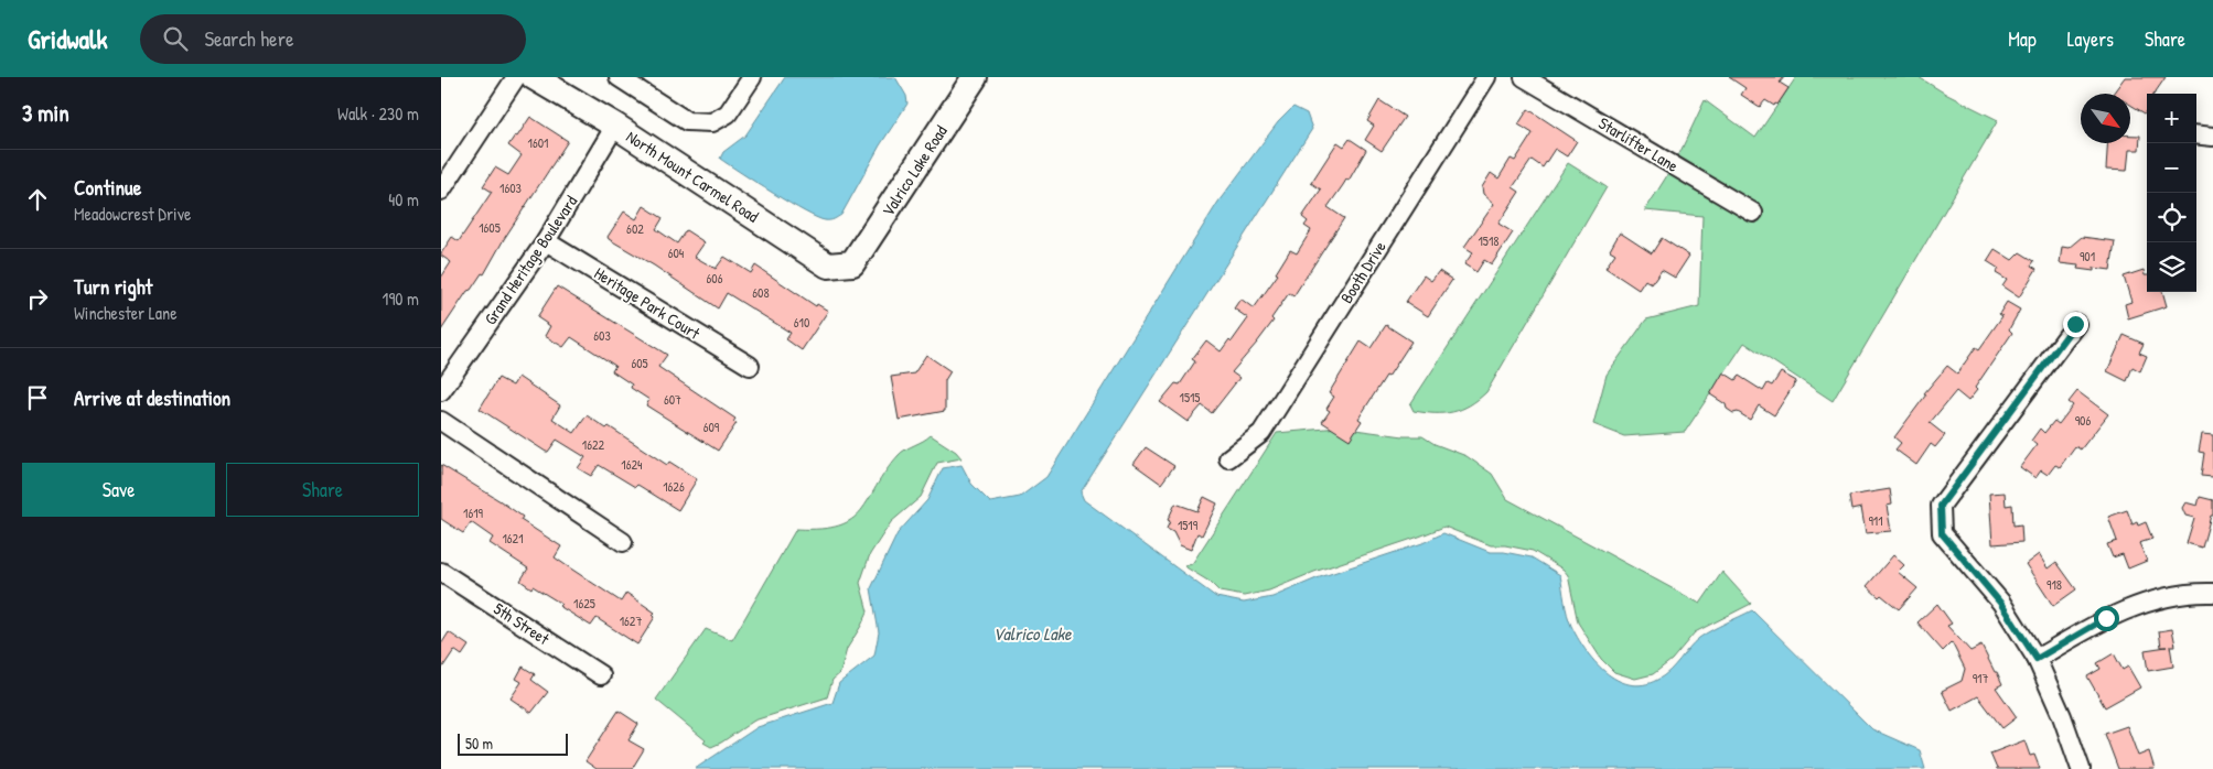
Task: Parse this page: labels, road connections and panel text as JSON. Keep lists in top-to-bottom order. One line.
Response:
{"streets":{"street":["Starlifter Lane","Valrico Lake Road","North Mount Carmel Road","Grand Heritage Boulevard","Booth Drive","Heritage Park Court","5th Street"]},"crossings":[["Valrico Lake Road","North Mount Carmel Road"],["North Mount Carmel Road","Grand Heritage Boulevard"],["Grand Heritage Boulevard","Heritage Park Court"]],"water":["Valrico Lake"],"house_numbers":["1601","1603","1605","602","1518","604","901","606","608","610","603","605","1515","607","906","609","1622","1624","1626","1619","911","1519","1621","918","1625","1627","917"],"scale_bar":"50 m","north":"bottom right","page":{"header":"Gridwalk","search":"Search here","nav":["Map","Layers","Share"],"heading":["3 min","Walk · 230 m"],"map_buttons":["+","−"],"list":[["Continue","Meadowcrest Drive","40 m"],["Turn right","Winchester Lane","190 m"],"Arrive at destination"],"buttons":["Save","Share"],"scale":"50 m"}}
